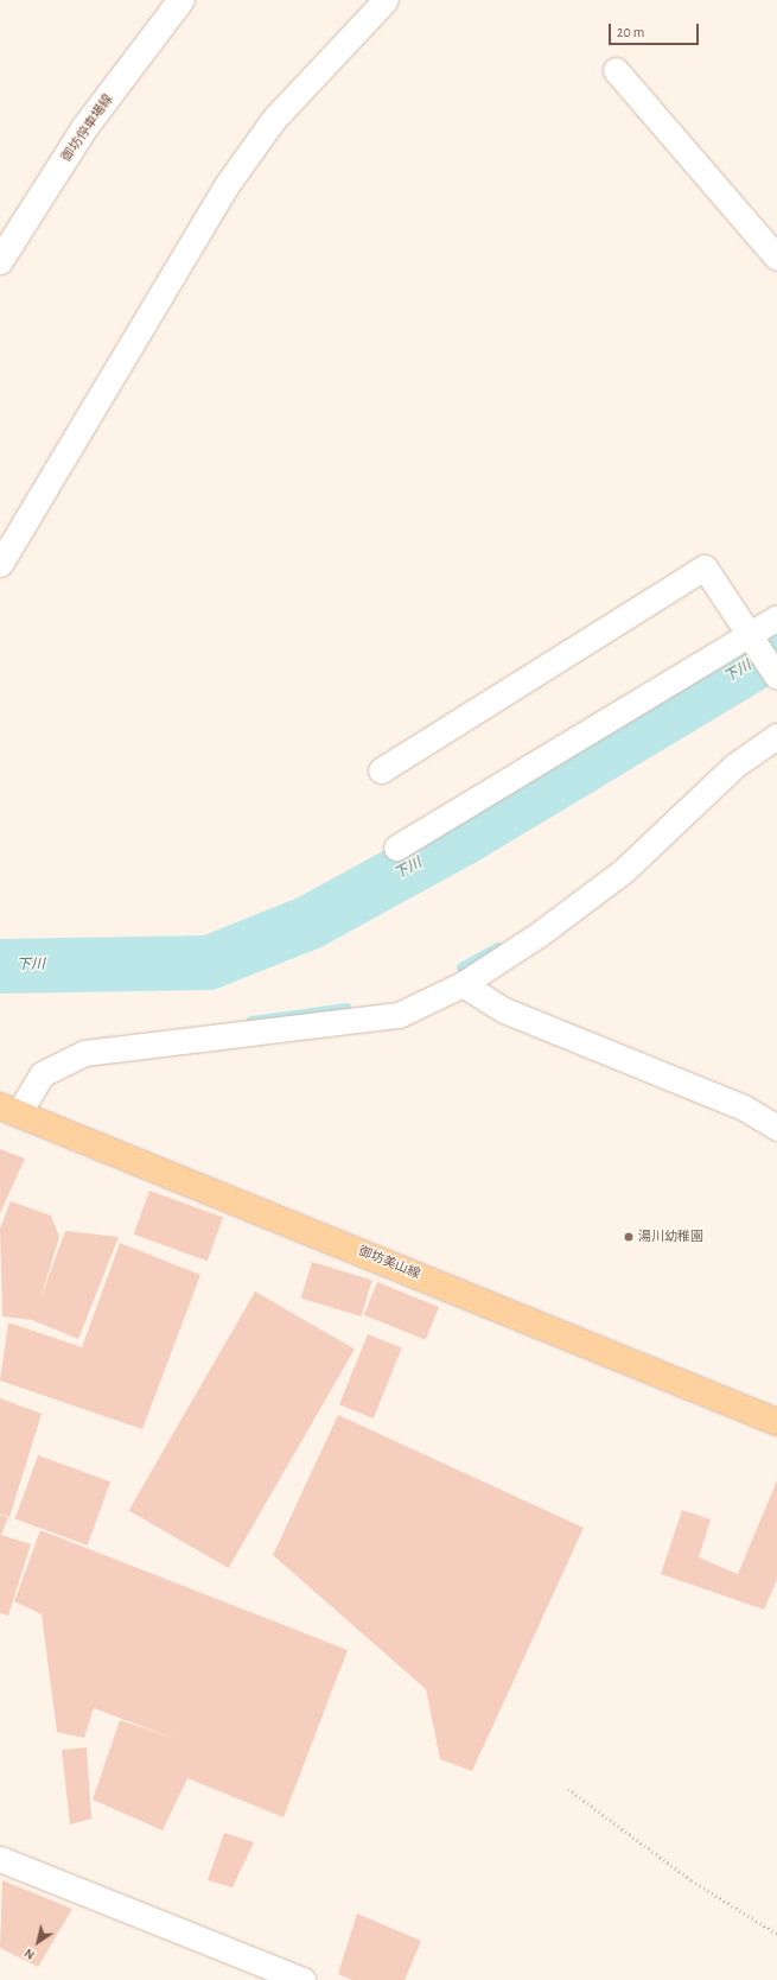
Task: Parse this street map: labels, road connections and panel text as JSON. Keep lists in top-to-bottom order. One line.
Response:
{"streets":{"main road":["御坊停車場線","御坊美山線"]},"water":["下川"],"places":["湯川幼稚園"],"scale_bar":"20 m","north":"bottom left"}
